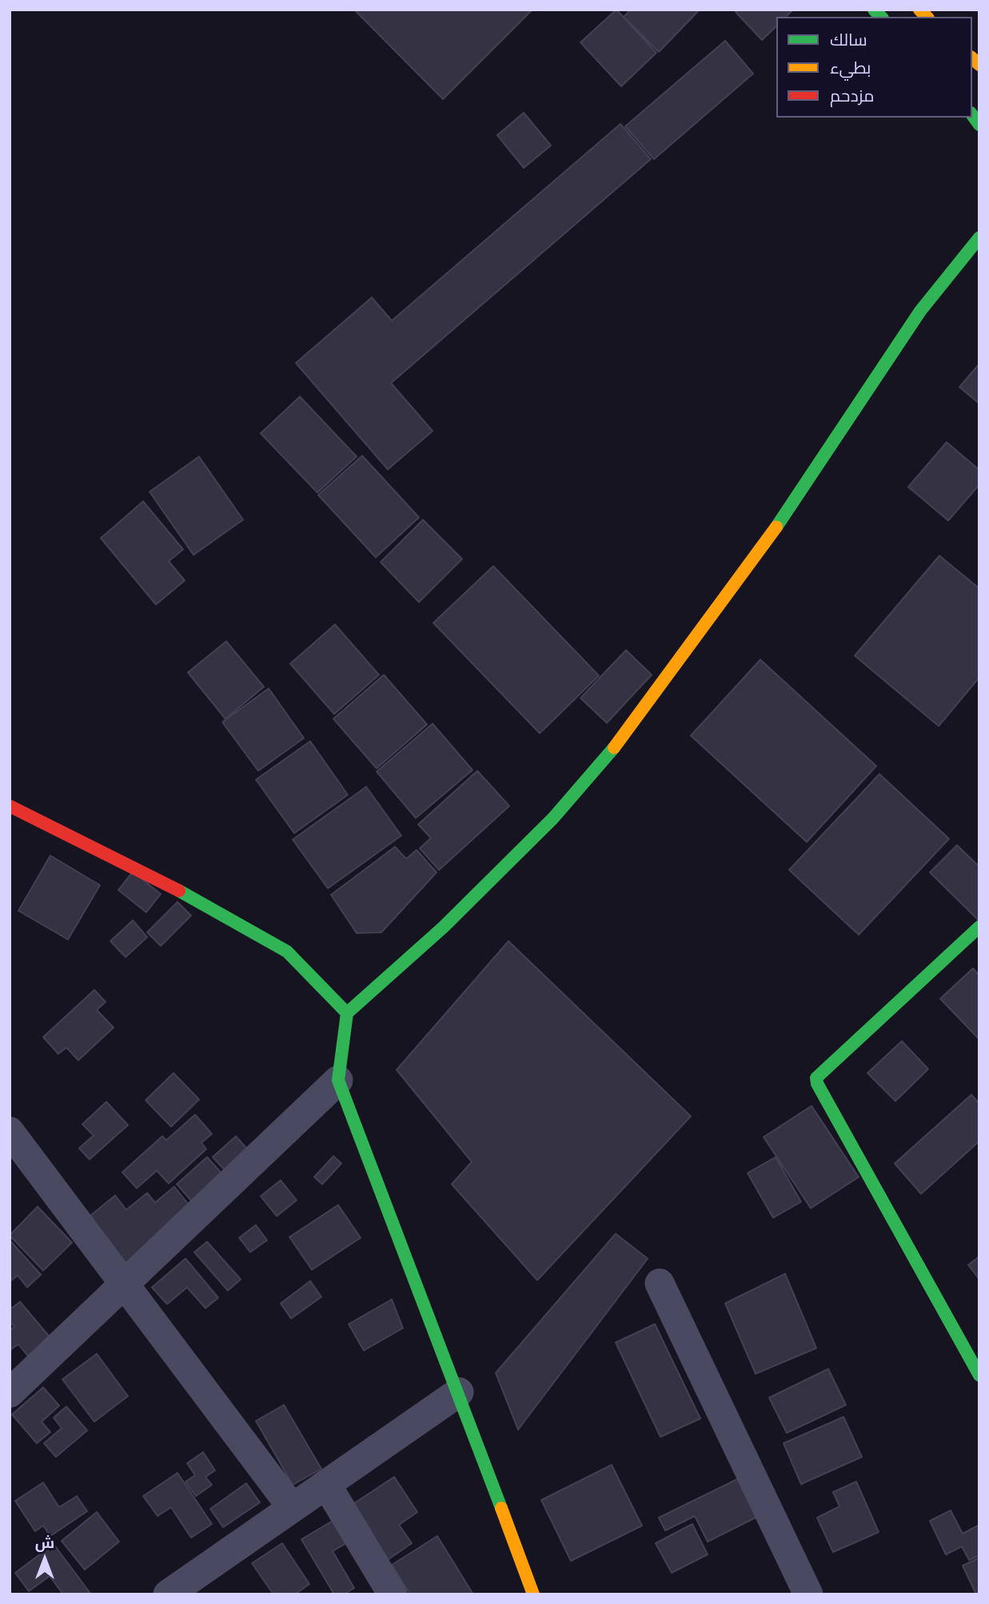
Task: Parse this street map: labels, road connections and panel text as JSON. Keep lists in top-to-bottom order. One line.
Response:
{"legend":["سالك","بطيء","مزدحم"],"north":"top"}
